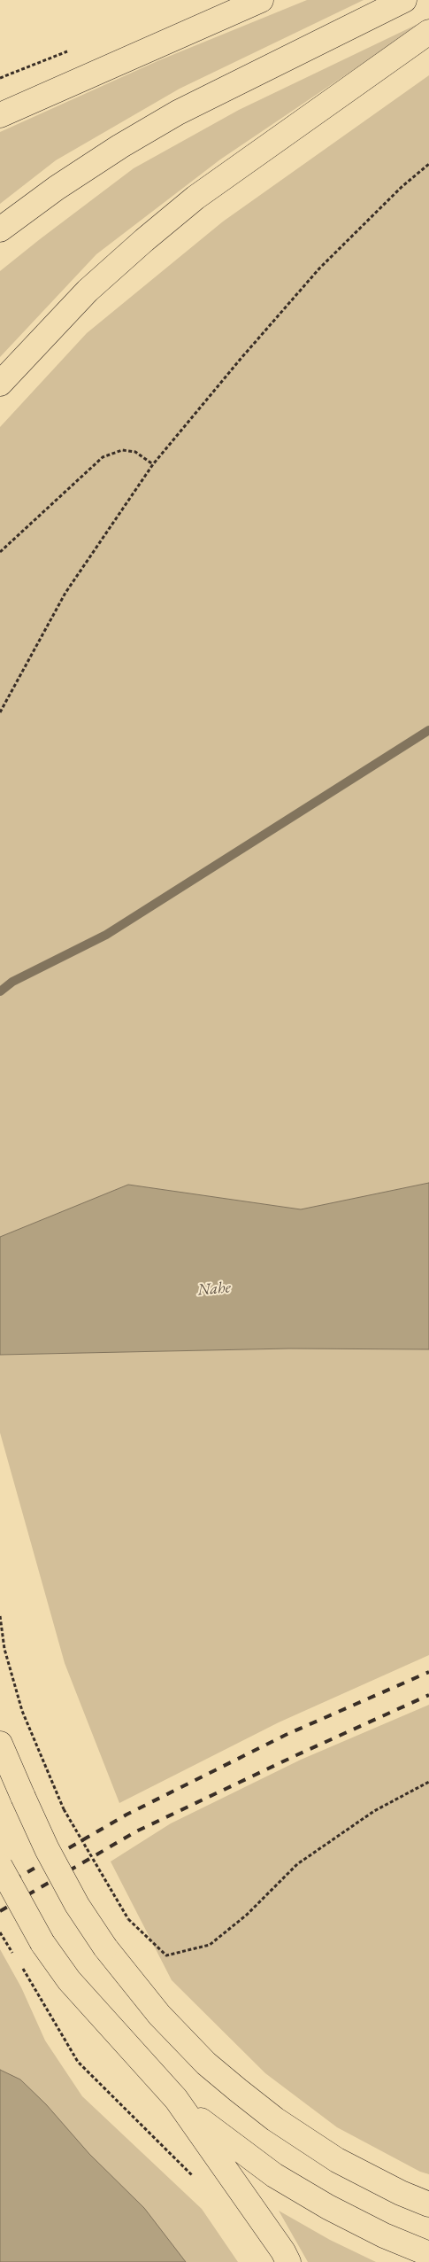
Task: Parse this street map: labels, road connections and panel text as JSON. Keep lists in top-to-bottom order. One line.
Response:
{"water":["Nahe"]}
